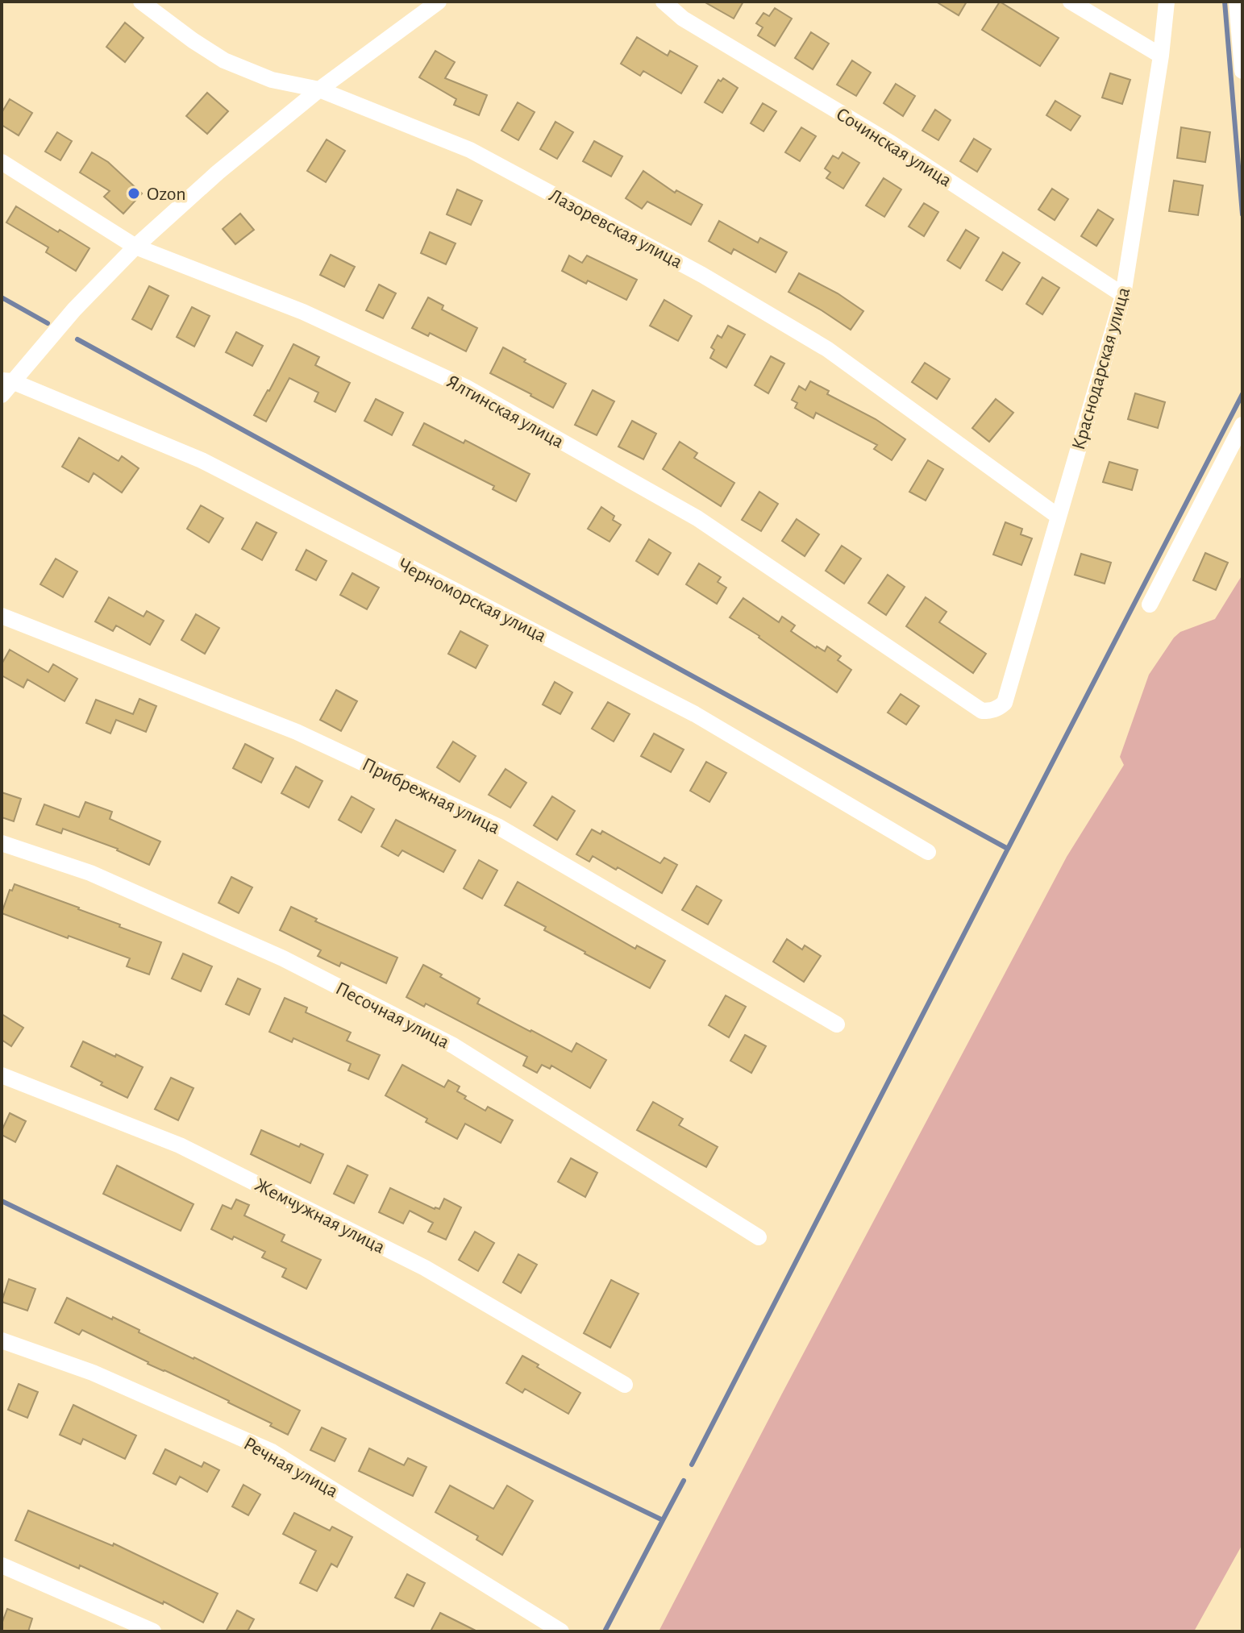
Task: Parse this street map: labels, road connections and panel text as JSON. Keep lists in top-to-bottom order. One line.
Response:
{"streets":{"street":["Сочинская улица","Лазоревская улица","Краснодарская улица","Ялтинская улица","Черноморская улица","Прибрежная улица","Песочная улица","Жемчужная улица","Речная улица"]},"crossings":[["Сочинская улица","Краснодарская улица"],["Лазоревская улица","Краснодарская улица"],["Краснодарская улица","Ялтинская улица"]],"places":["Ozon"]}
